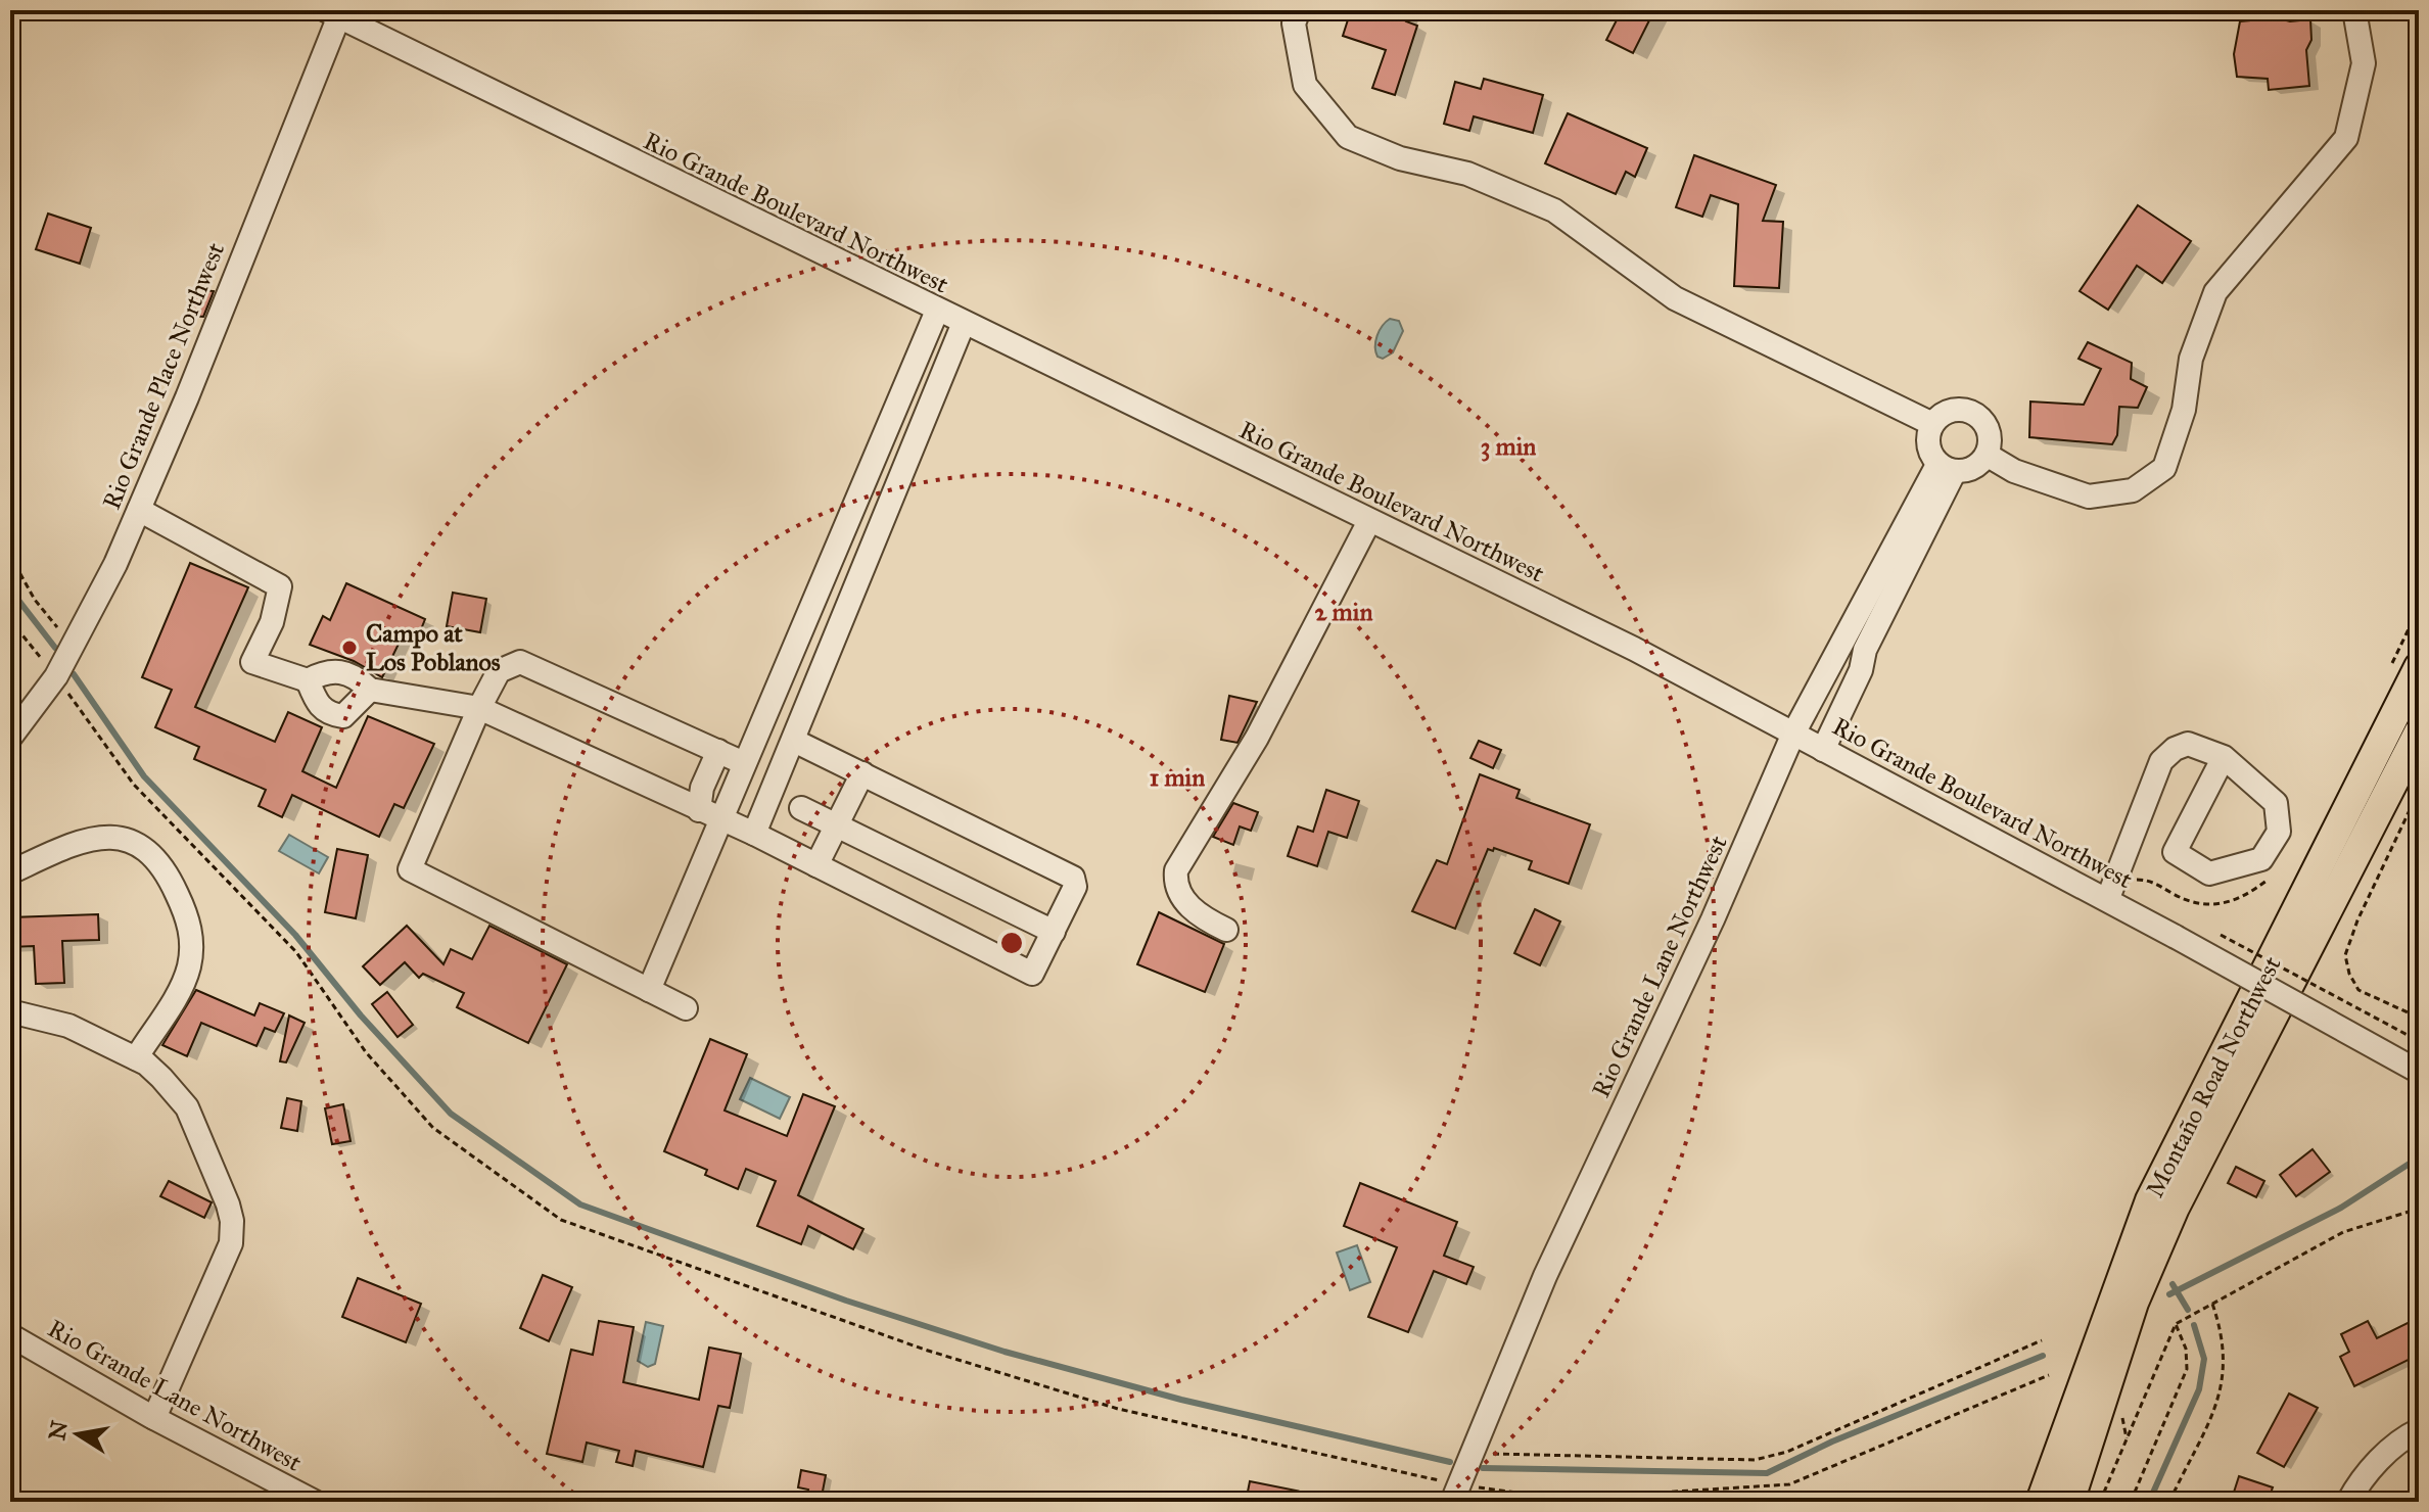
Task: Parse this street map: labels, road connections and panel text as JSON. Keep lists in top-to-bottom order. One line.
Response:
{"streets":{"main road":["Montaño Road Northwest"],"street":["Rio Grande Boulevard Northwest","Rio Grande Place Northwest","Rio Grande Lane Northwest"]},"crossings":[["Rio Grande Boulevard Northwest","Rio Grande Place Northwest"],["Rio Grande Boulevard Northwest","Rio Grande Lane Northwest"]],"places":["Campo at Los Poblanos"],"north":"left","rings":["3 min","2 min","1 min"]}
